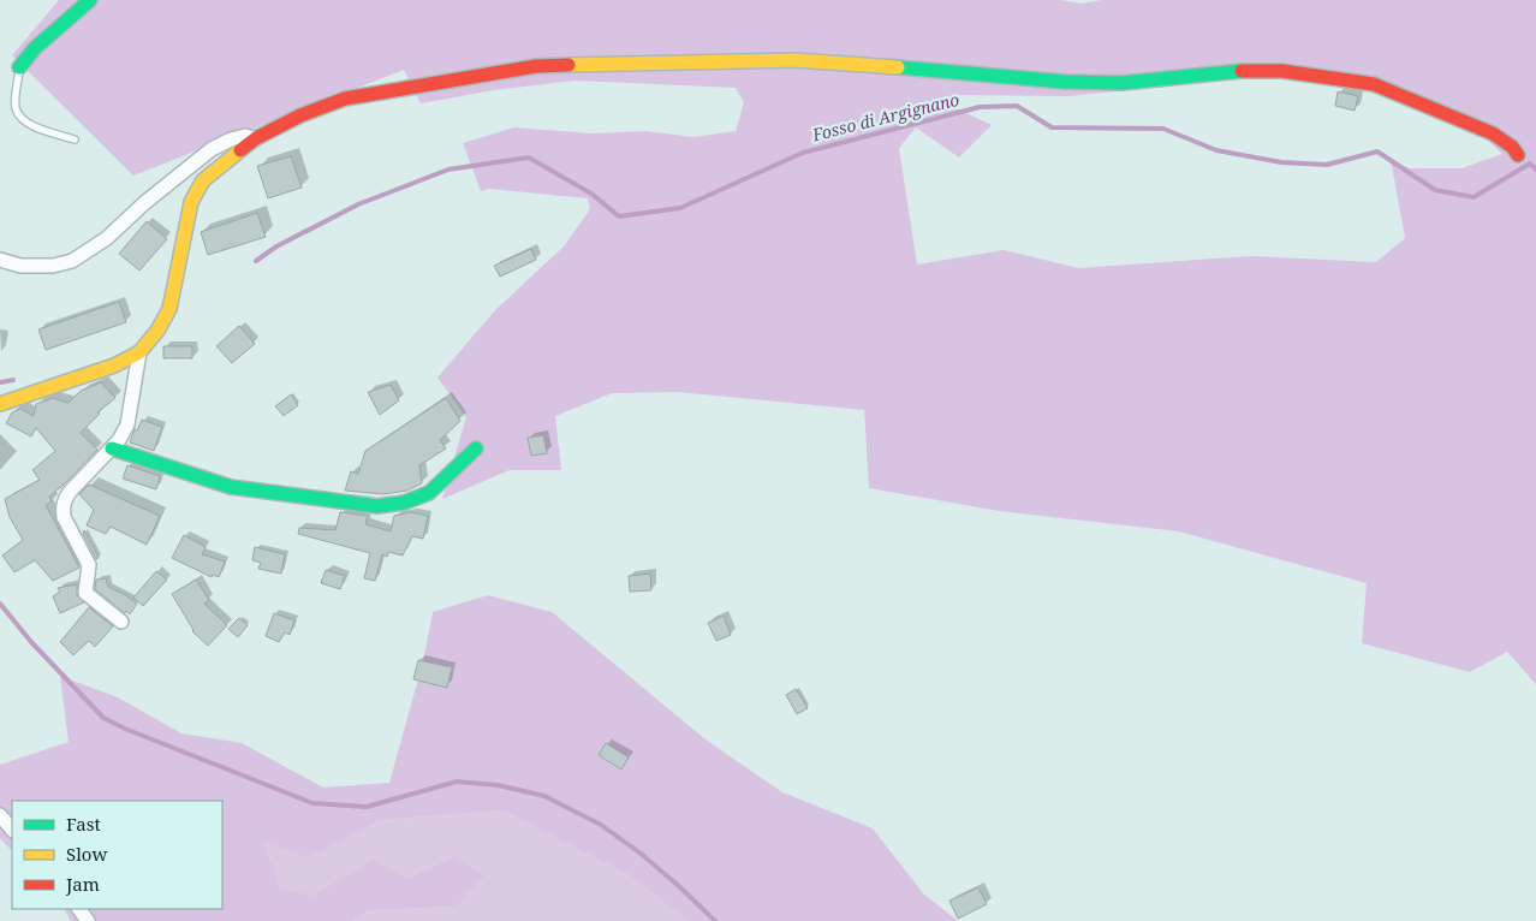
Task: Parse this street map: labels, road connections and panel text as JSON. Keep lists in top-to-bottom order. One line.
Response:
{"water":["Fosso di Argignano"],"legend":["Fast","Slow","Jam"]}
